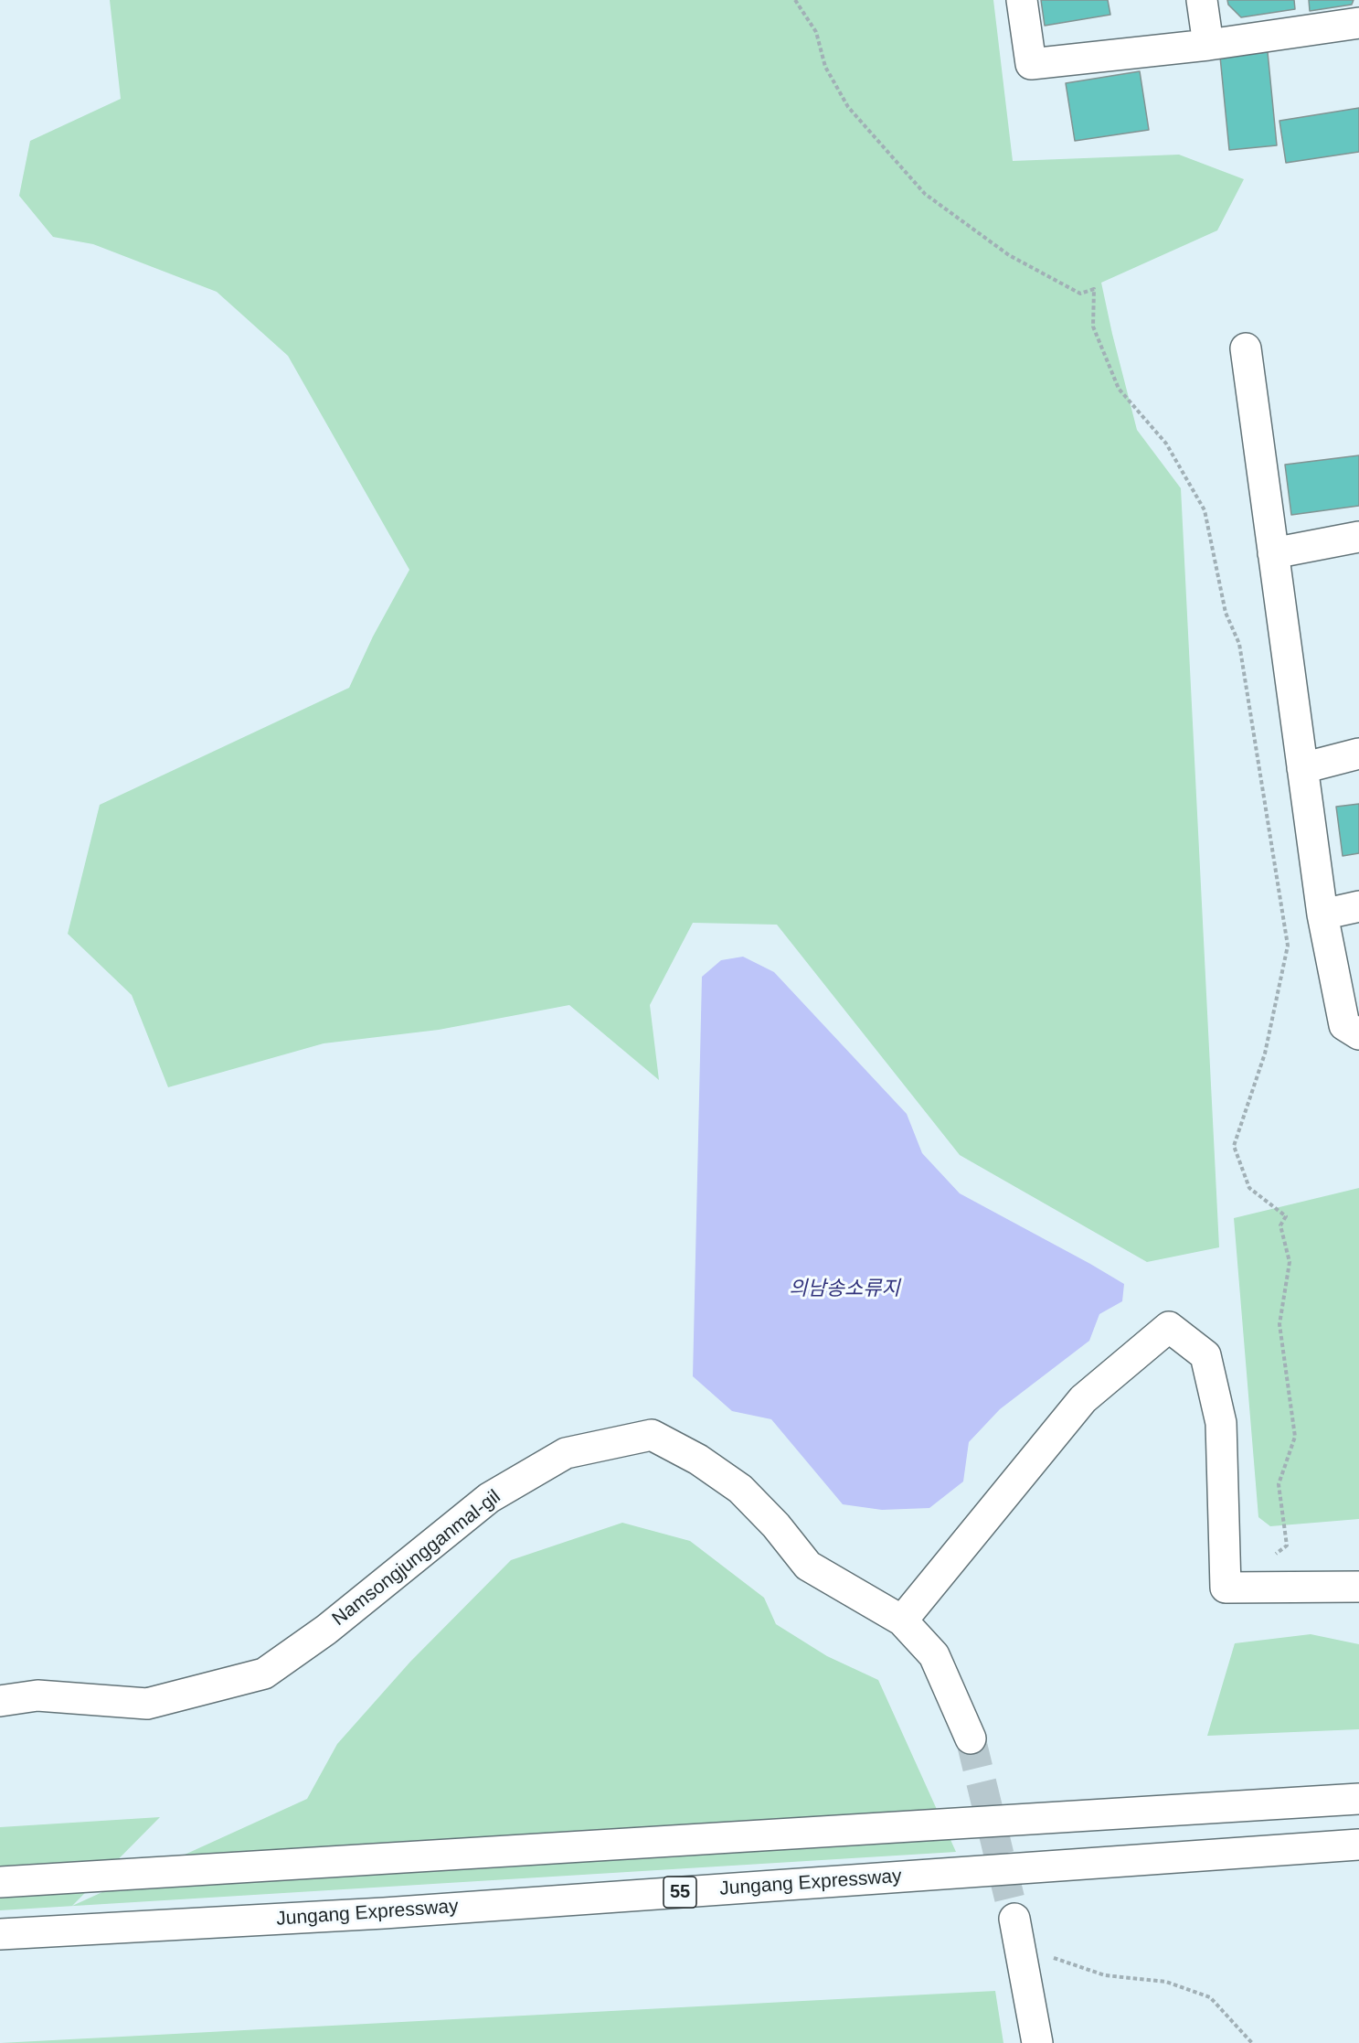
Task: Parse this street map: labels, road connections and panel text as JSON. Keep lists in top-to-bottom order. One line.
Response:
{"streets":{"main road":["Namsongjungganmal-gil","Jungang Expressway","55"]},"water":["의남송소류지"]}
